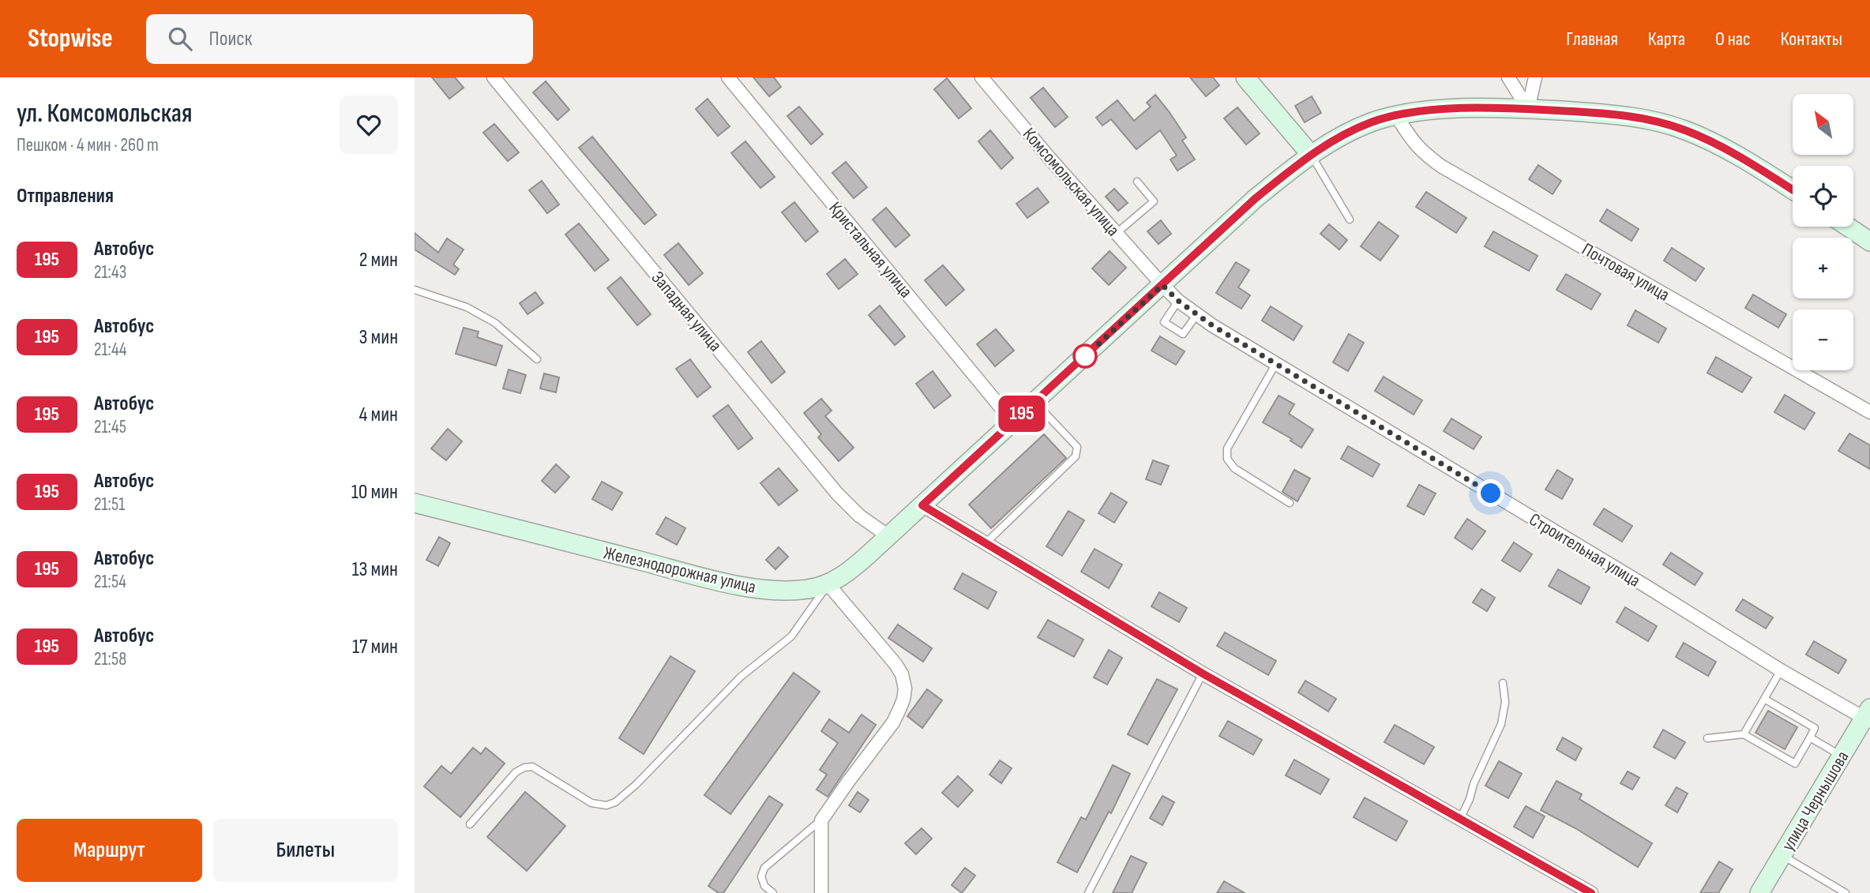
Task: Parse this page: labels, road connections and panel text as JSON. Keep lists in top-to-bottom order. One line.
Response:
{"streets":{"main road":["Железнодорожная улица","улица Чернышова"],"street":["Комсомольская улица","Кристальная улица","Почтовая улица","Западная улица","Строительная улица"]},"crossings":[["Комсомольская улица","Строительная улица"],["Комсомольская улица","Железнодорожная улица"],["Кристальная улица","Железнодорожная улица"],["Почтовая улица","Железнодорожная улица"],["Западная улица","Железнодорожная улица"],["Строительная улица","Железнодорожная улица"],["Строительная улица","улица Чернышова"]],"lines":["bus line 195"],"north":"top left","page":{"header":"Stopwise","search":"Поиск","nav":["Главная","Карта","О нас","Контакты"],"heading":[["ул. Комсомольская","Пешком · 4 мин · 260 m"],"Отправления"],"on_map":"195","map_buttons":["+","−"],"list":[{"mark":"195","name":"Автобус","note":"21:43","value":"2 мин"},{"mark":"195","name":"Автобус","note":"21:44","value":"3 мин"},{"mark":"195","name":"Автобус","note":"21:45","value":"4 мин"},{"mark":"195","name":"Автобус","note":"21:51","value":"10 мин"},{"mark":"195","name":"Автобус","note":"21:54","value":"13 мин"},{"mark":"195","name":"Автобус","note":"21:58","value":"17 мин"}],"buttons":["Маршрут","Билеты"]}}
